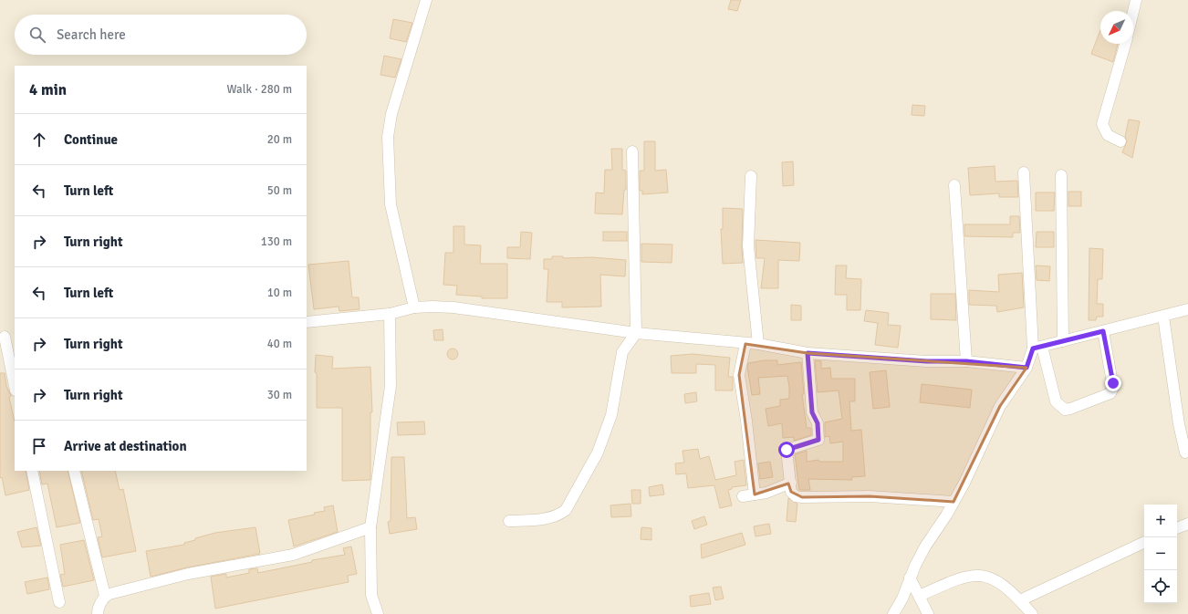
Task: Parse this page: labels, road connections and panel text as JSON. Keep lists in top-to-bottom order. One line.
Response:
{"north":"bottom left","page":{"search":"Search here","heading":["4 min","Walk · 280 m"],"list":[["Continue","20 m"],["Turn left","50 m"],["Turn right","130 m"],["Turn left","10 m"],["Turn right","40 m"],["Turn right","30 m"],"Arrive at destination"],"map_buttons":["+","−"]}}
